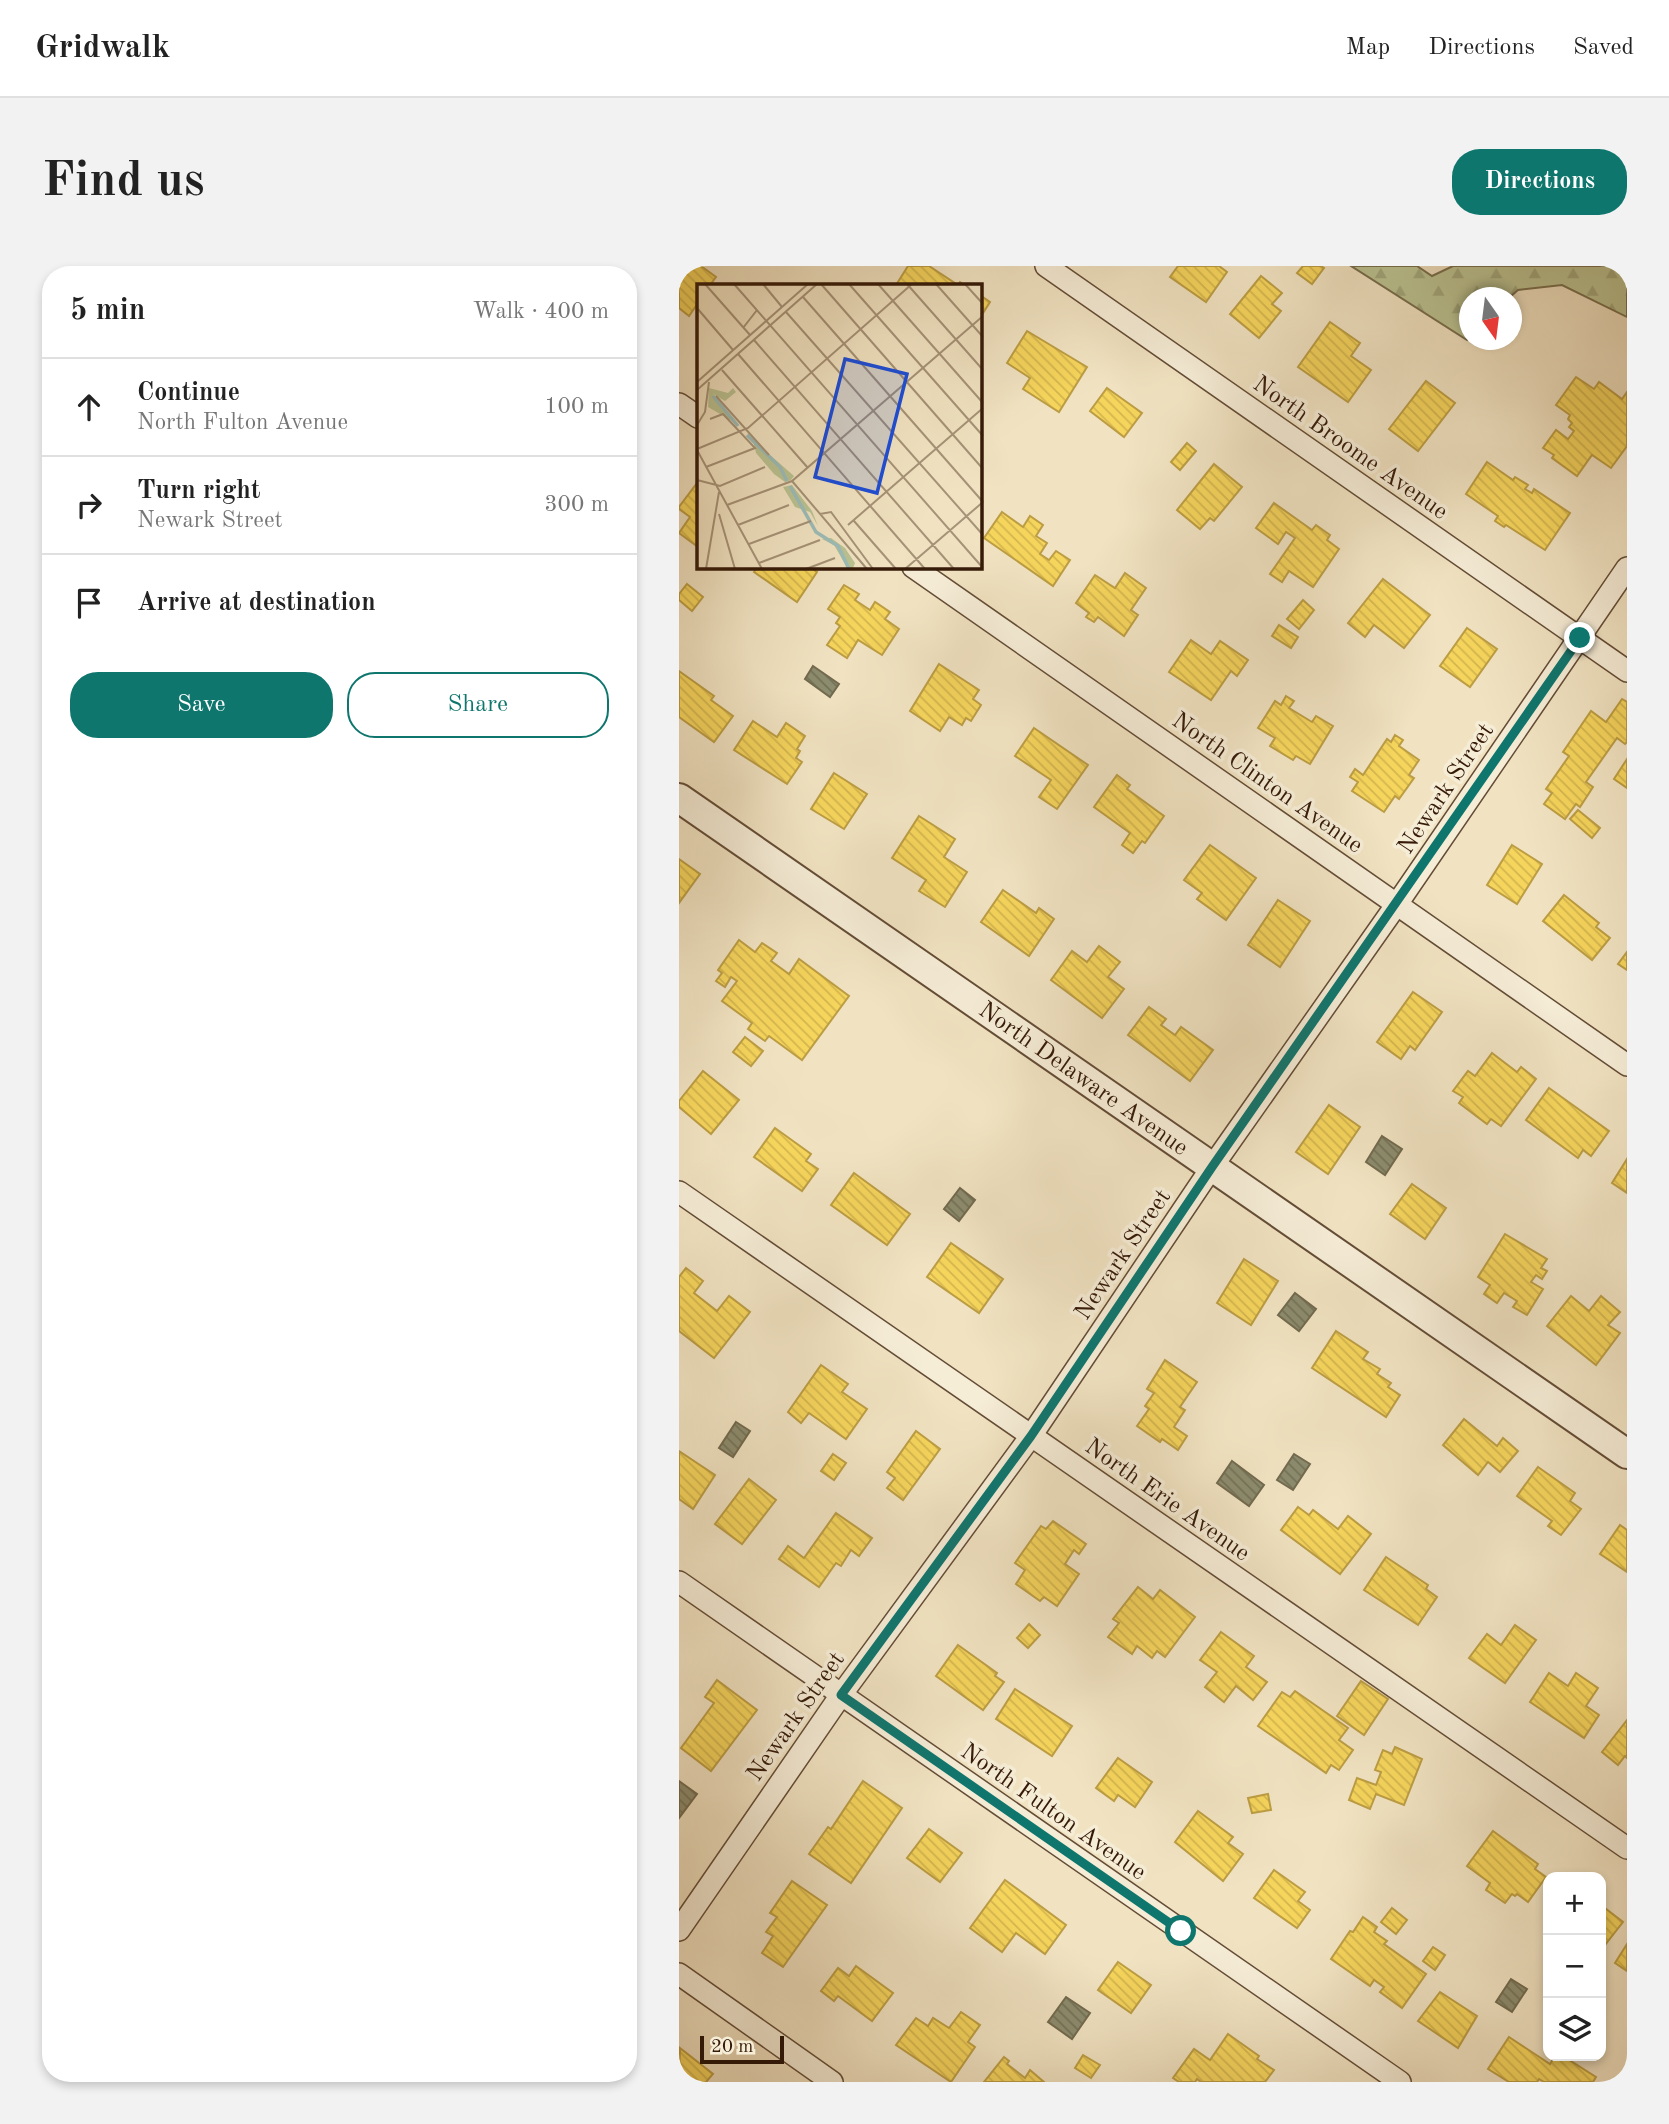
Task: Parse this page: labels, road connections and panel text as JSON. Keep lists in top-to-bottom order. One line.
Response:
{"streets":{"street":["North Broome Avenue","North Clinton Avenue","Newark Street","North Delaware Avenue","North Erie Avenue","North Fulton Avenue"]},"crossings":[["North Broome Avenue","Newark Street"],["North Clinton Avenue","Newark Street"],["Newark Street","North Delaware Avenue"],["Newark Street","North Erie Avenue"],["Newark Street","North Fulton Avenue"]],"scale_bar":"20 m","north":"bottom","page":{"header":"Gridwalk","nav":["Map","Directions","Saved"],"buttons":["Directions",["Save","Share"]],"title":"Find us","heading":["5 min","Walk · 400 m"],"list":[["Continue","North Fulton Avenue","100 m"],["Turn right","Newark Street","300 m"],"Arrive at destination"],"map_buttons":["+","−"],"scale":"20 m"}}
